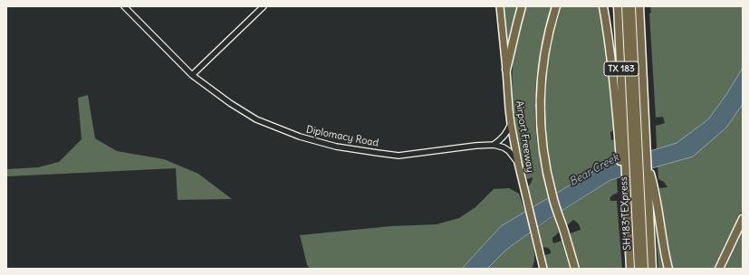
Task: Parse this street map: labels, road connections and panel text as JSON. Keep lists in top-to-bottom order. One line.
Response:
{"streets":{"highway":["TX 183","SH 183 TEXpress"],"main road":["Airport Freeway"],"street":["Diplomacy Road"]},"crossings":[["Diplomacy Road","Airport Freeway"]],"water":["Bear Creek"]}
